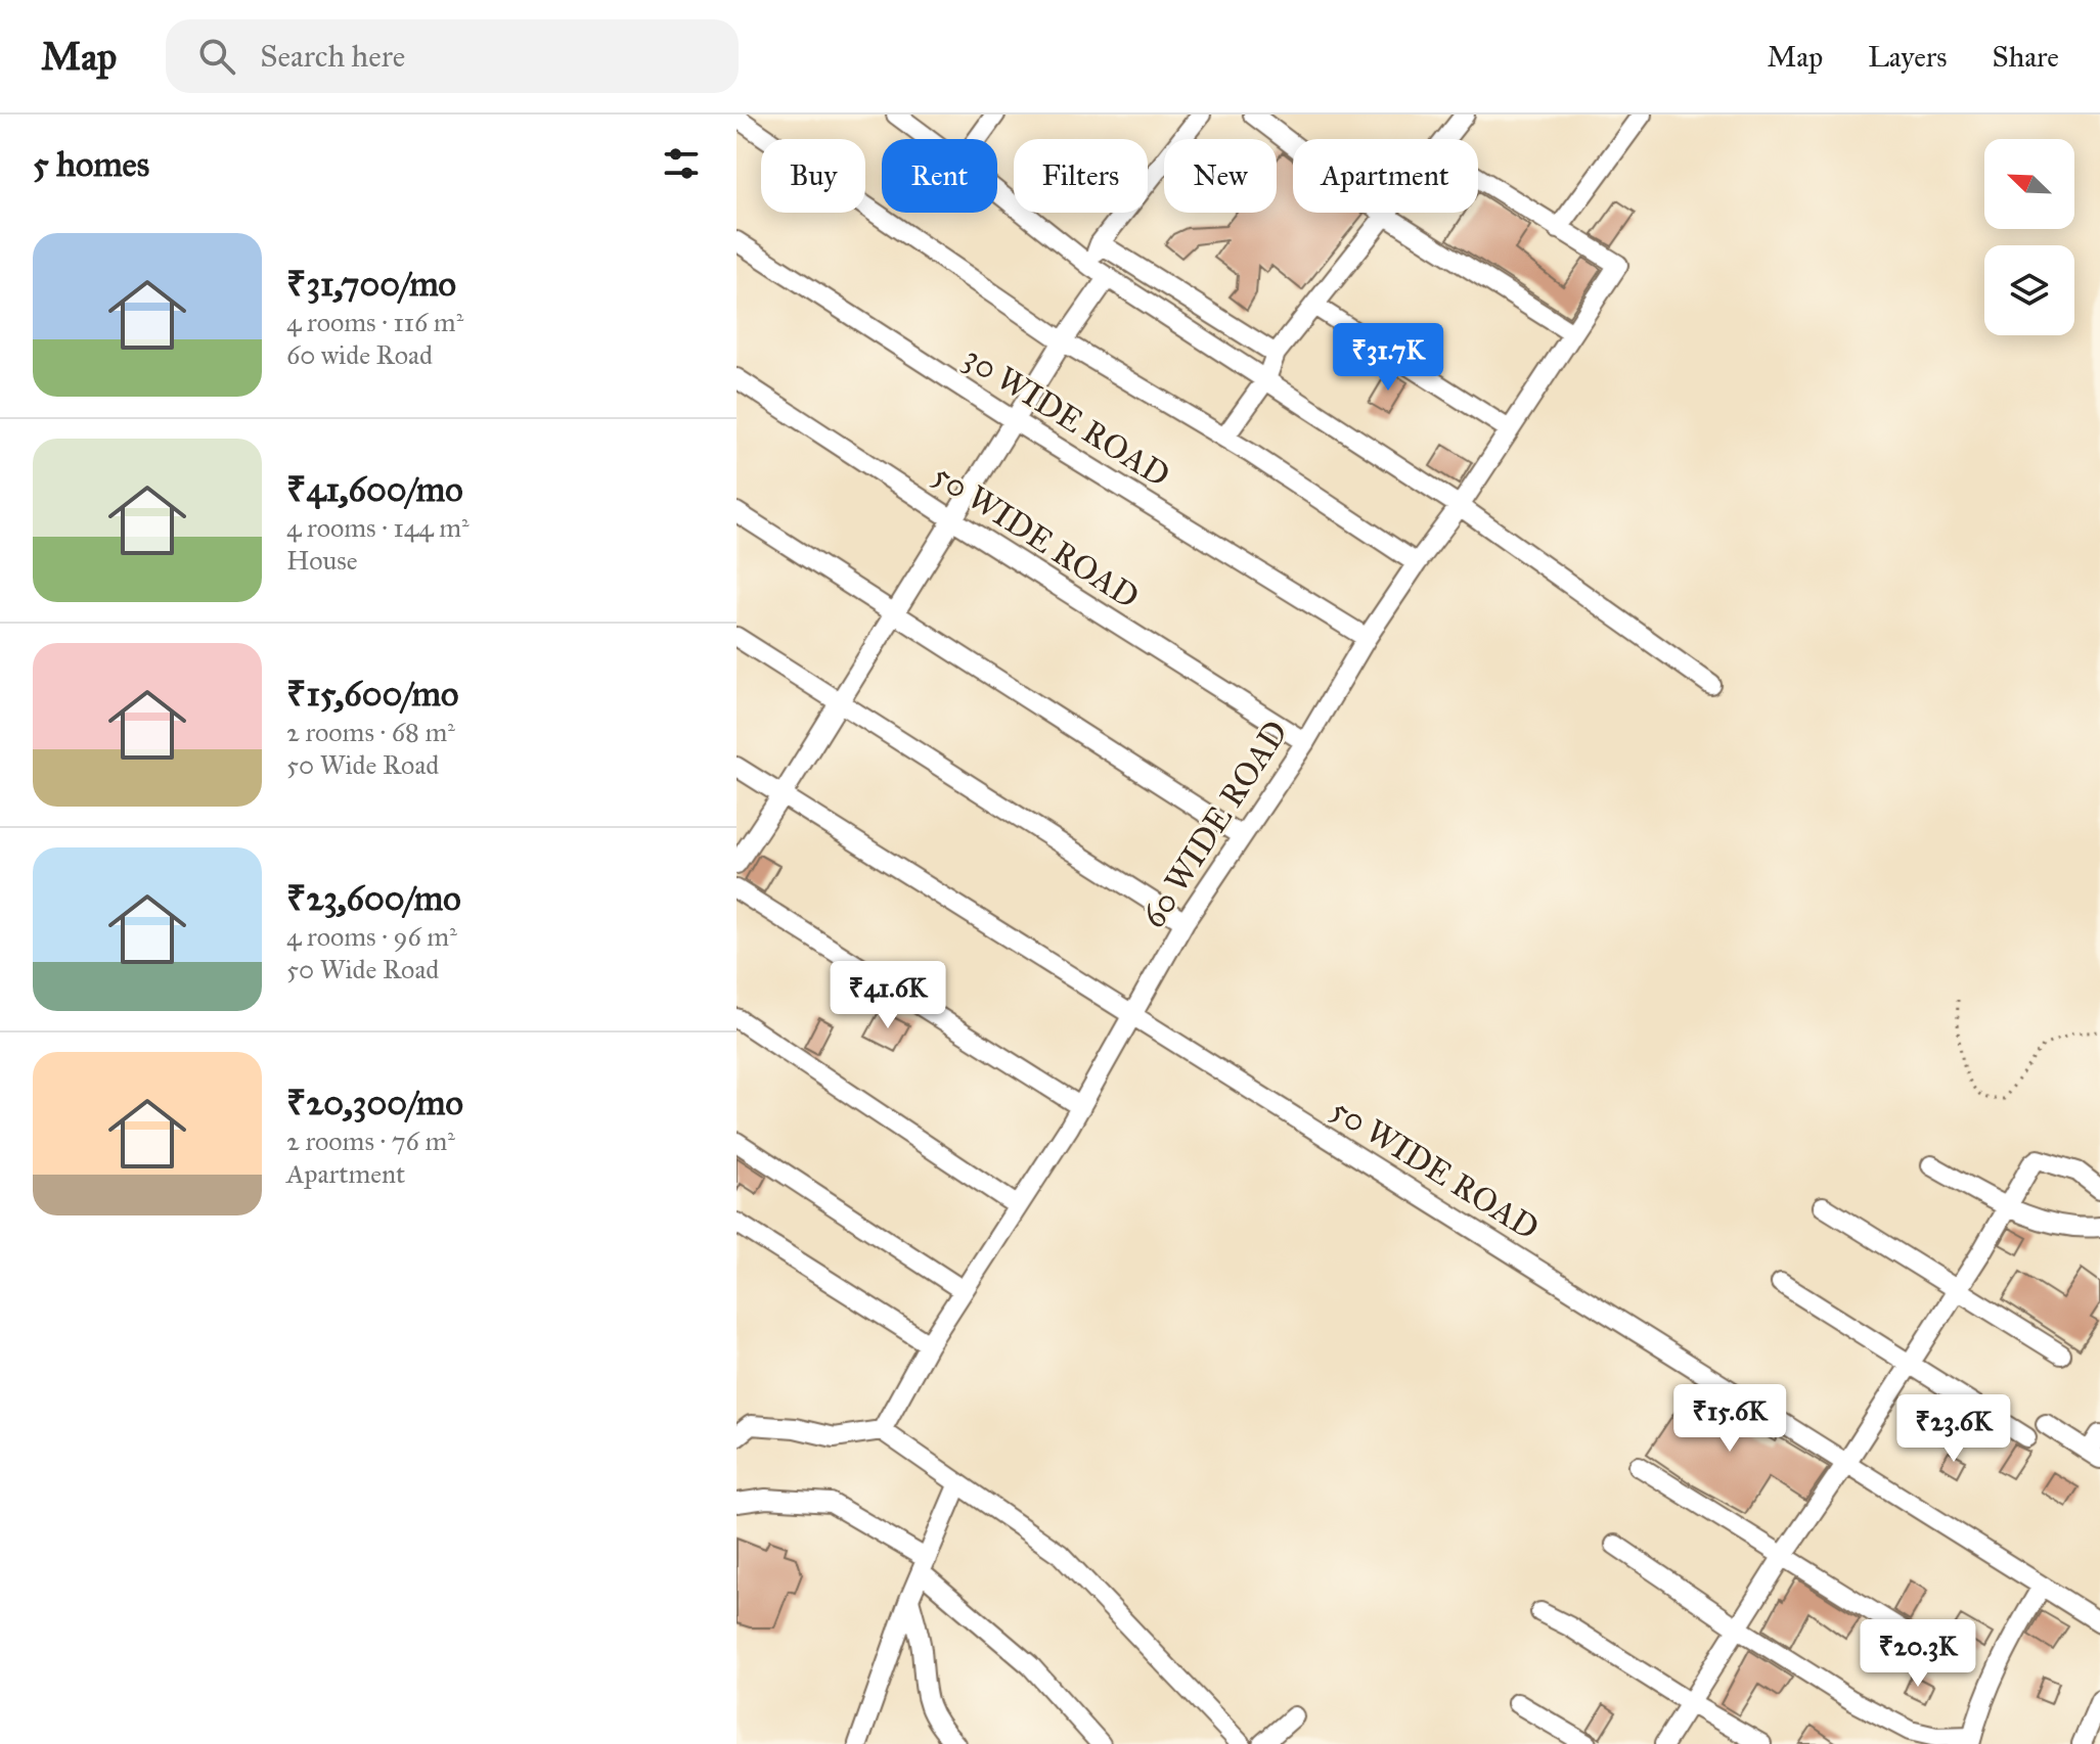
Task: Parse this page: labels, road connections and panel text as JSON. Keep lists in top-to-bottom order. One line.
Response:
{"streets":{"street":["30 WIDE ROAD","50 WIDE ROAD","60 WIDE ROAD"]},"crossings":[["30 WIDE ROAD","60 WIDE ROAD"],["50 WIDE ROAD","60 WIDE ROAD"]],"north":"top left","page":{"header":"Map","search":"Search here","nav":["Map","Layers","Share"],"heading":"5 homes","chip":["Buy","Rent","Filters","New","Apartment"],"list":[{"name":"₹31,700/mo","note":"4 rooms · 116 m² · 60 wide Road"},{"name":"₹41,600/mo","note":"4 rooms · 144 m² · House"},{"name":"₹15,600/mo","note":"2 rooms · 68 m² · 50 Wide Road"},{"name":"₹23,600/mo","note":"4 rooms · 96 m² · 50 Wide Road"},{"name":"₹20,300/mo","note":"2 rooms · 76 m² · Apartment"}],"price":["₹31.7K","₹41.6K","₹15.6K","₹23.6K","₹20.3K"]}}
